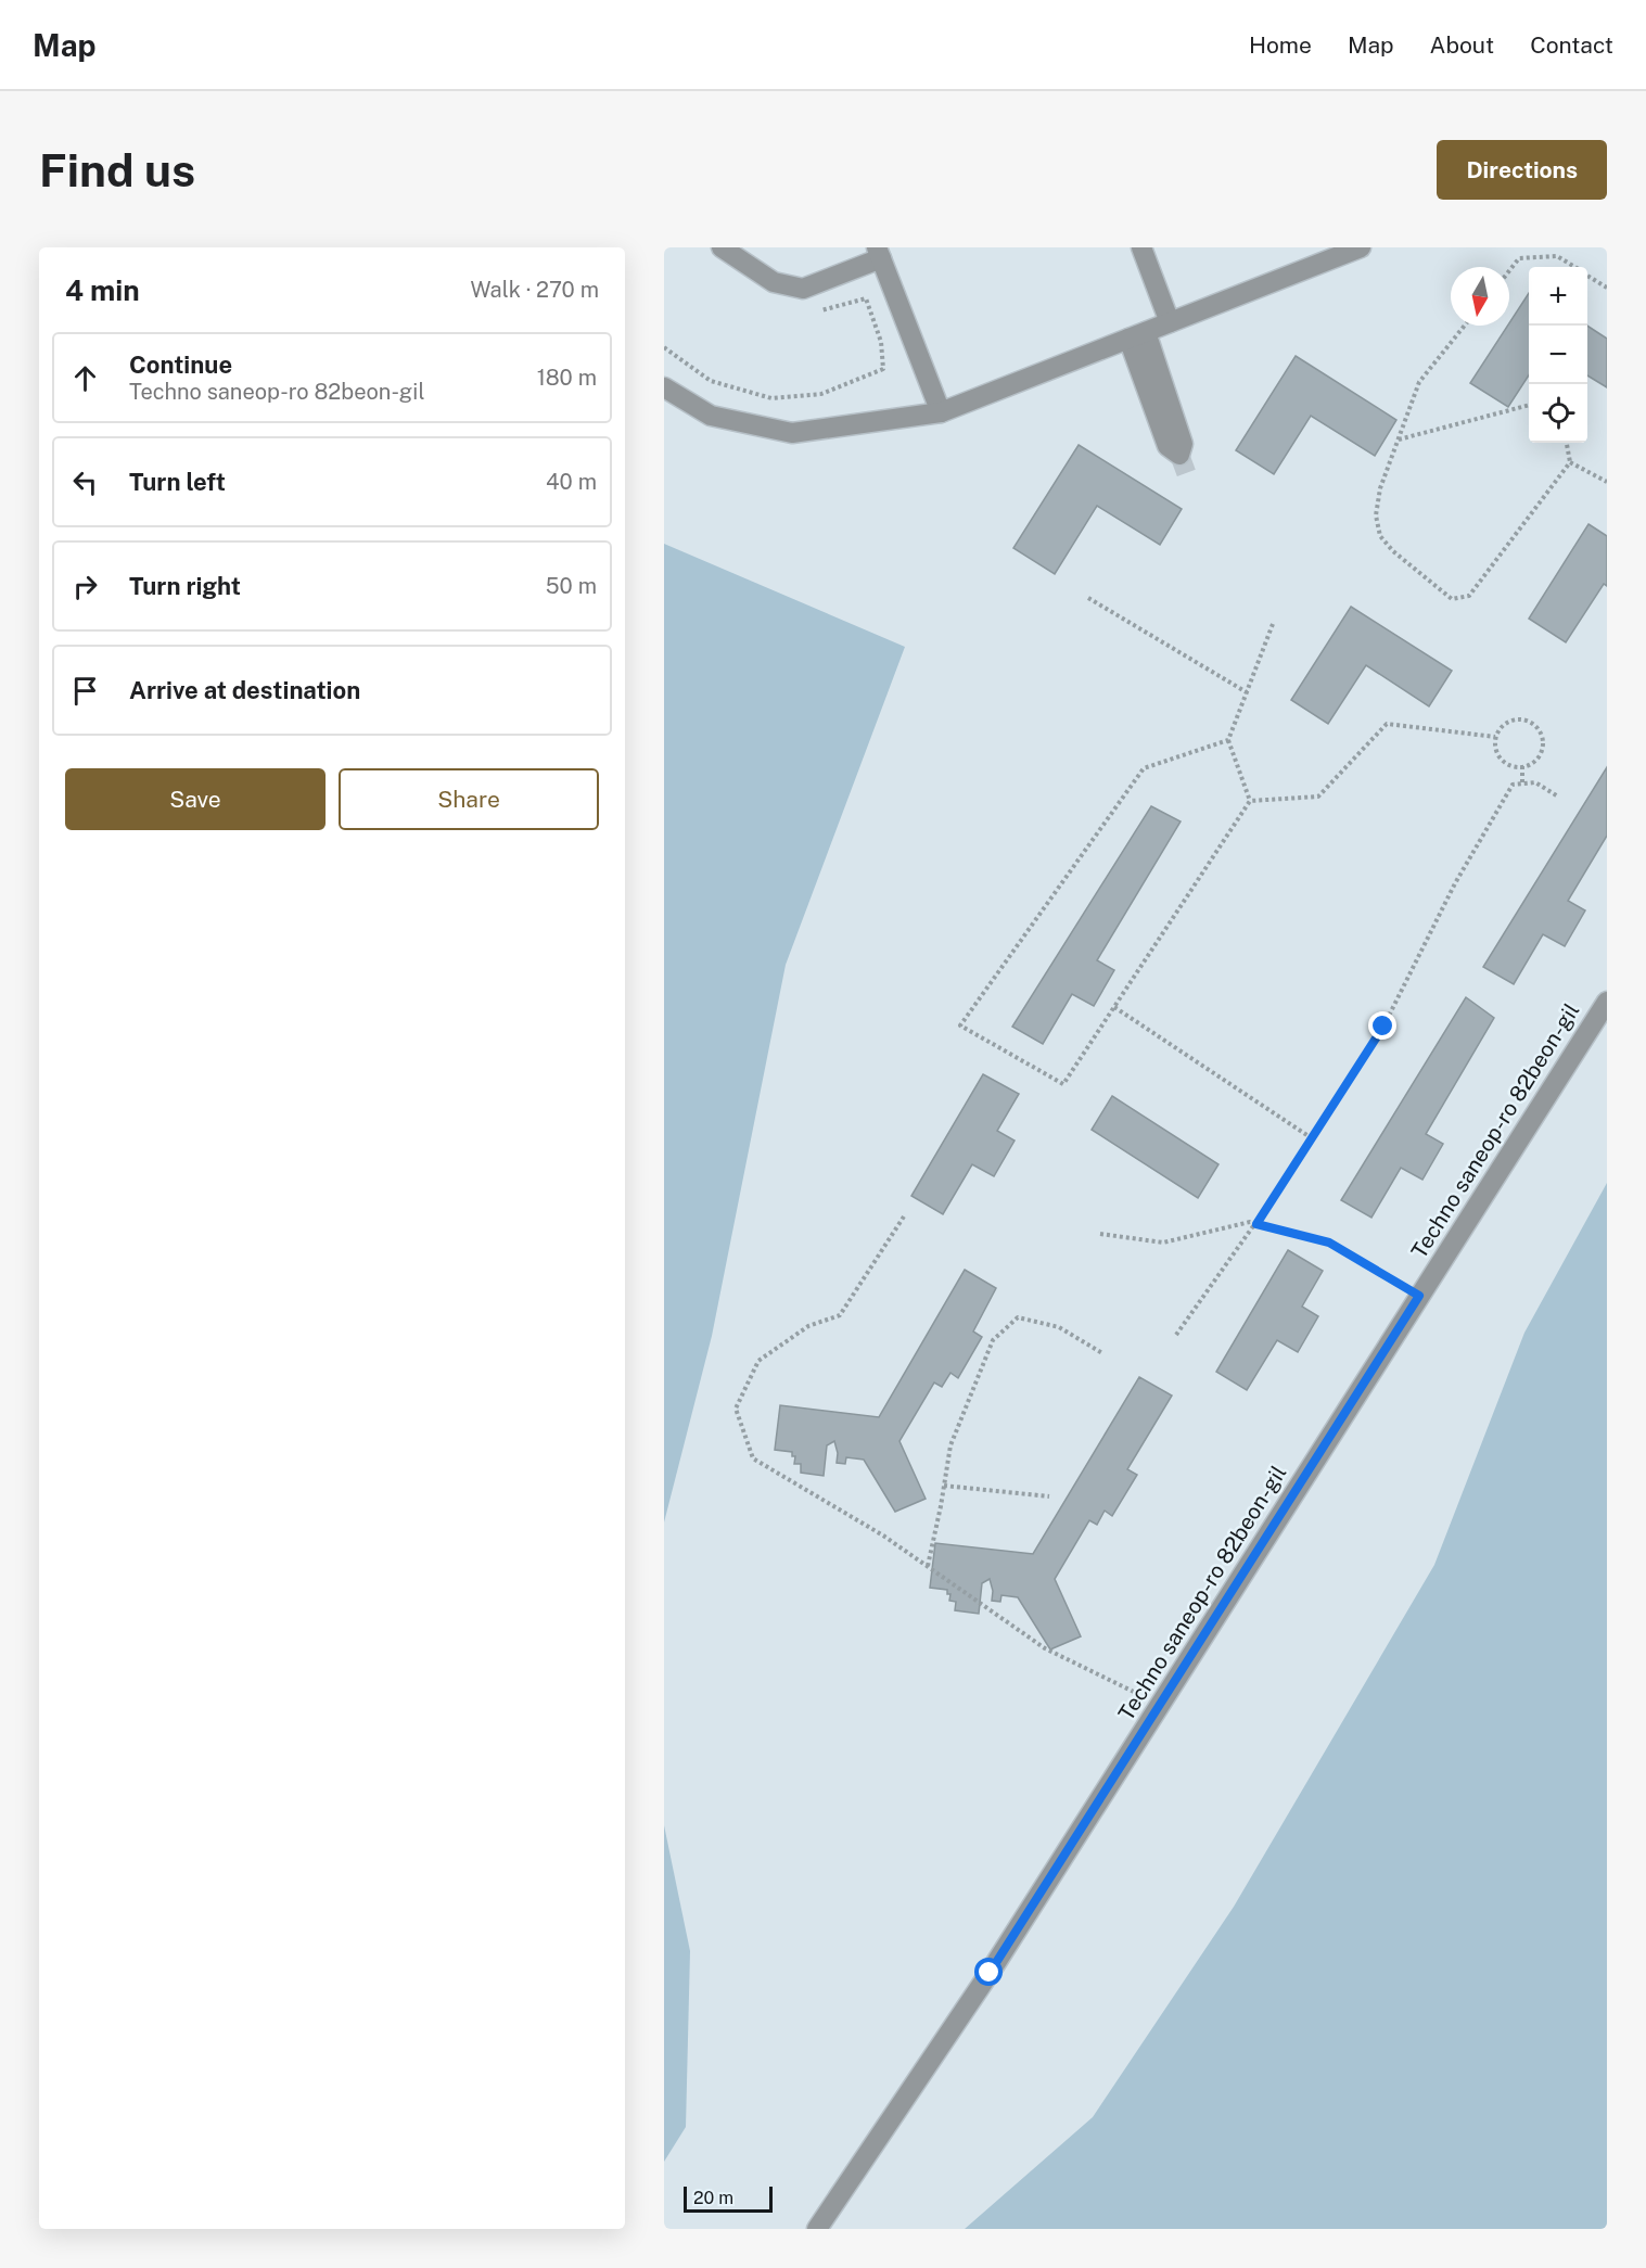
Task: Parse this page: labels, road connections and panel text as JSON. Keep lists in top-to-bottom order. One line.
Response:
{"streets":{"street":["Techno saneop-ro 82beon-gil"]},"scale_bar":"20 m","north":"bottom","page":{"header":"Map","nav":["Home","Map","About","Contact"],"buttons":["Directions",["Save","Share"]],"title":"Find us","heading":["4 min","Walk · 270 m"],"map_buttons":["+","−"],"list":[["Continue","Techno saneop-ro 82beon-gil","180 m"],["Turn left","40 m"],["Turn right","50 m"],"Arrive at destination"],"scale":"20 m"}}
